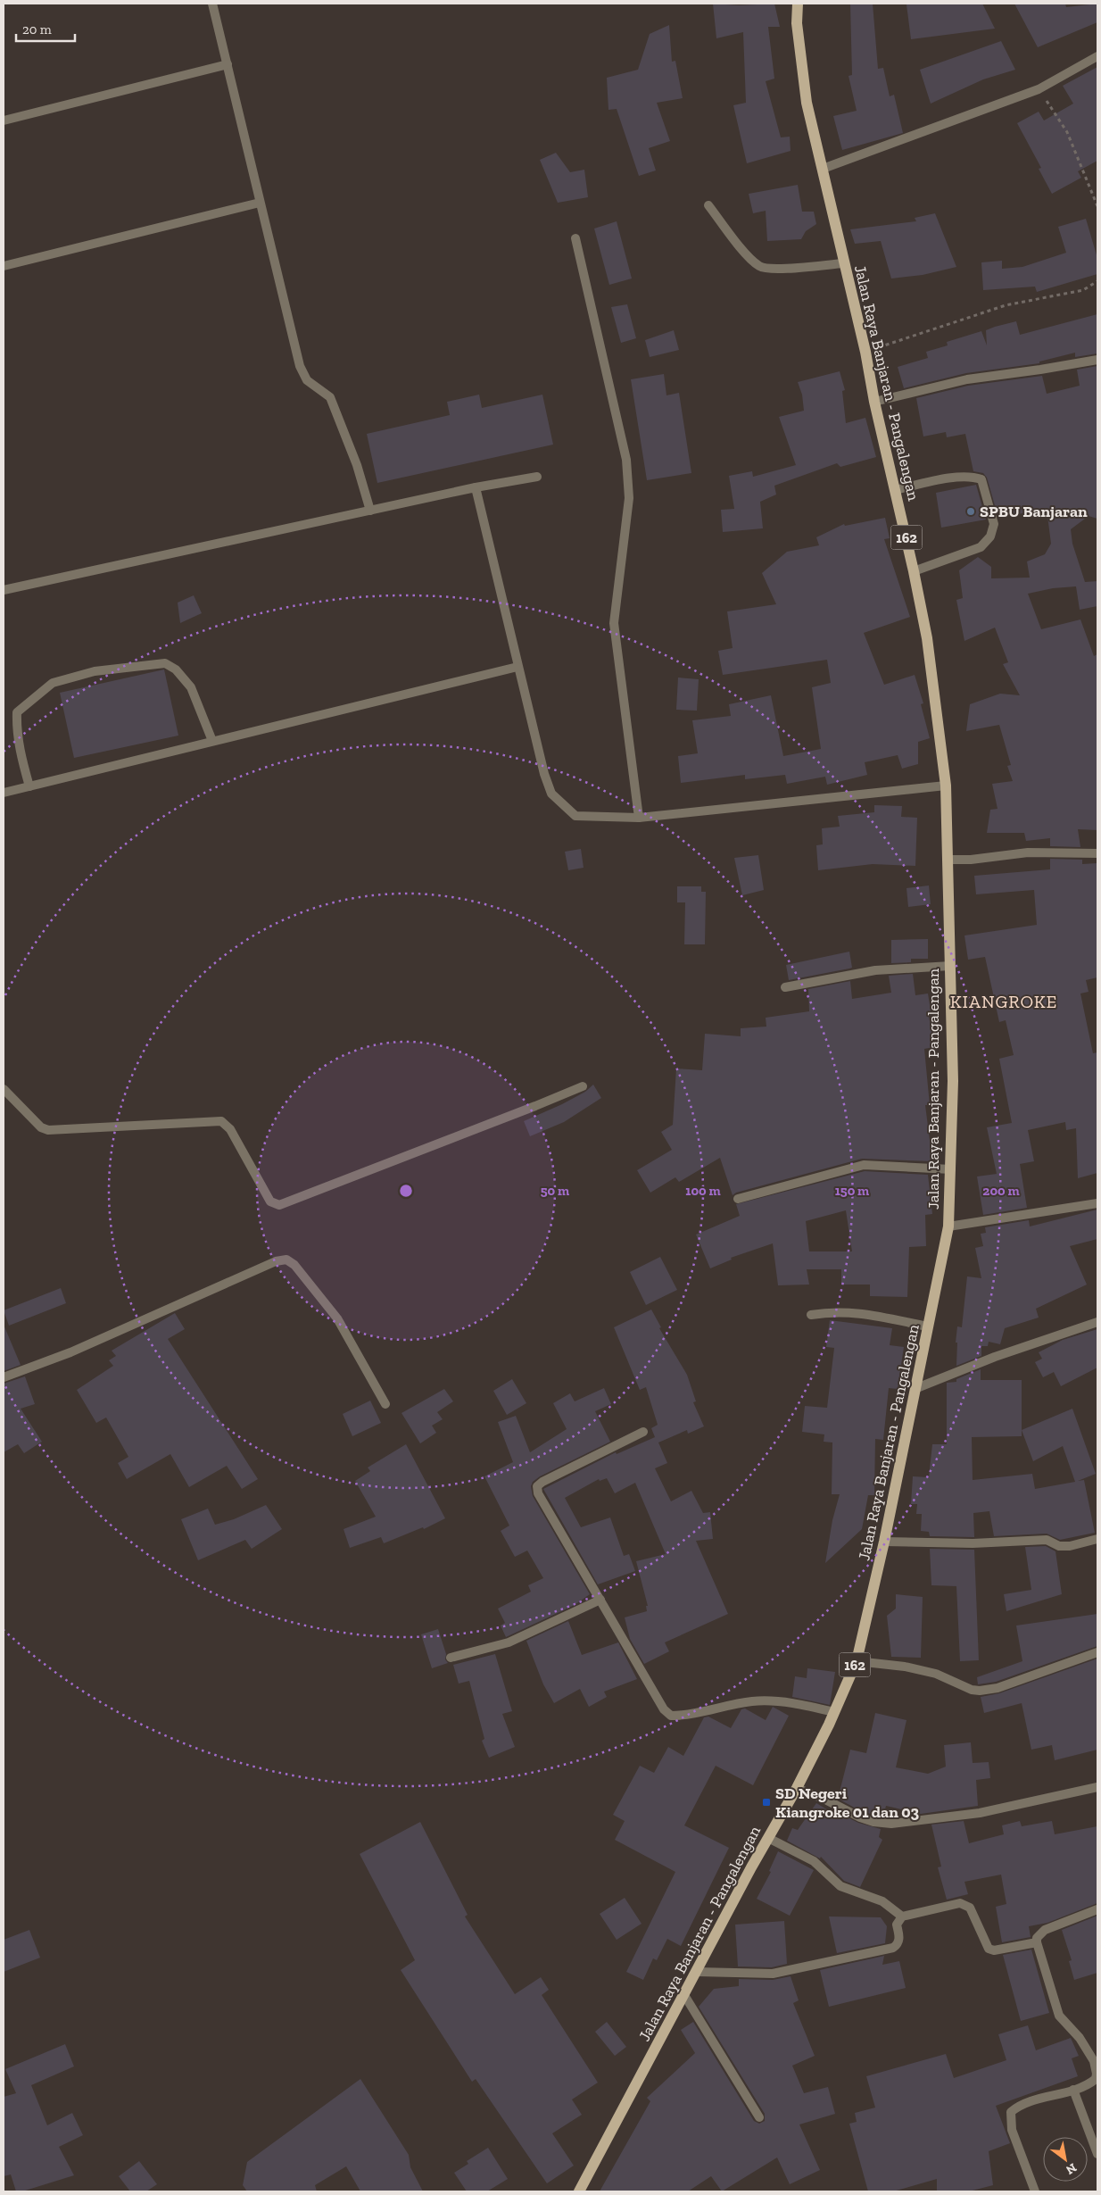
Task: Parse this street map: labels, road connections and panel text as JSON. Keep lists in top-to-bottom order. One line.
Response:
{"streets":{"main road":["Jalan Raya Banjaran - Pangalengan","162"]},"districts":["KIANGROKE"],"places":{"other":["SPBU Banjaran"],"transit":["SD Negeri Kiangroke 01 dan 03"]},"scale_bar":"20 m","north":"bottom right","rings":["50 m","100 m","150 m","200 m"]}
